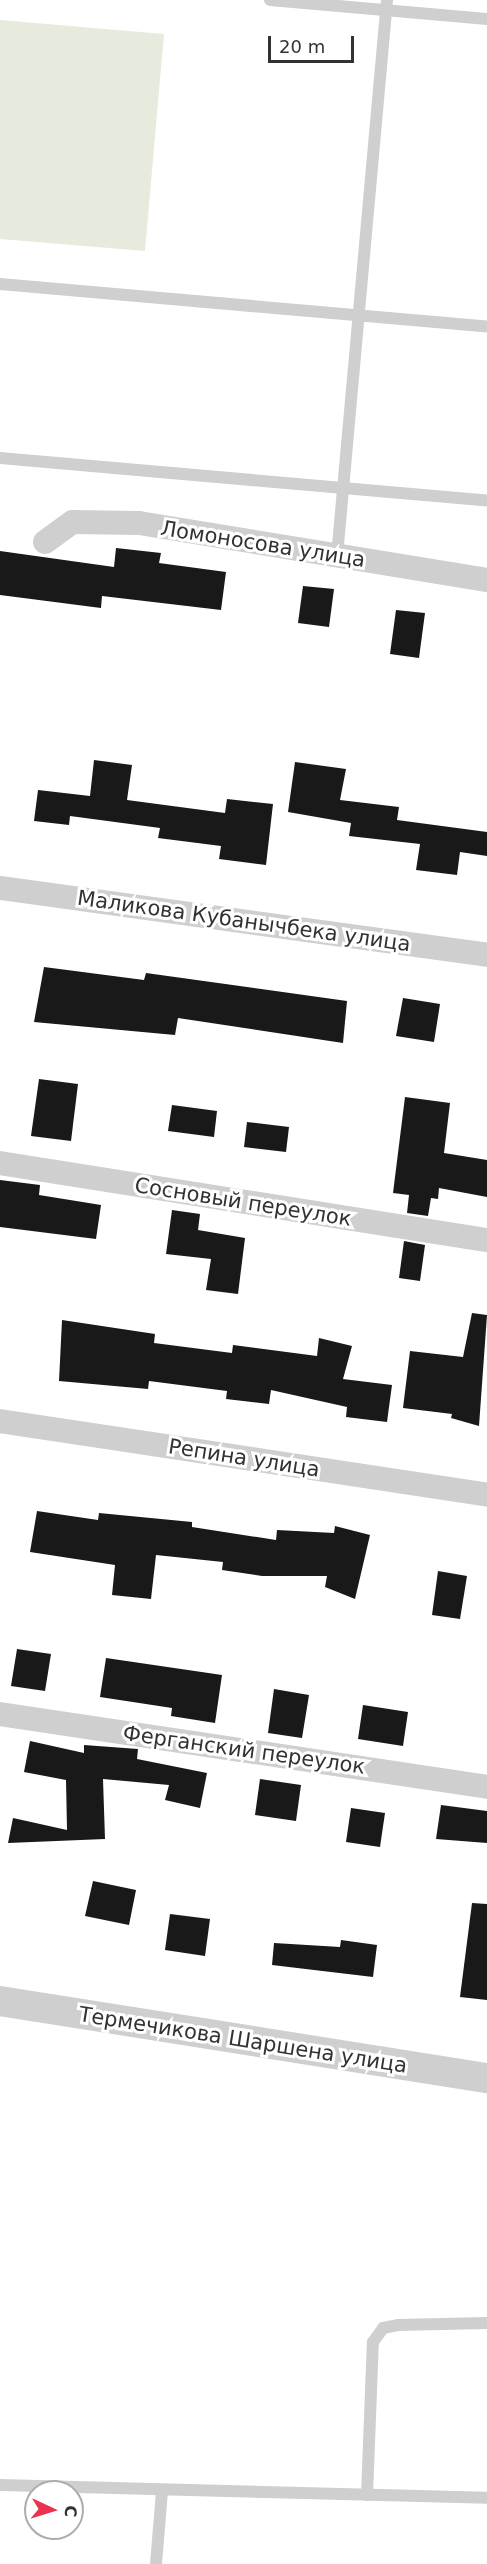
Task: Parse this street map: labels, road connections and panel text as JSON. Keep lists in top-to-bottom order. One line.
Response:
{"streets":{"street":["Ломоносова улица","Маликова Кубанычбека улица","Сосновый переулок","Репина улица","Ферганский переулок","Термечикова Шаршена улица"]},"scale_bar":"20 m","north":"right"}
